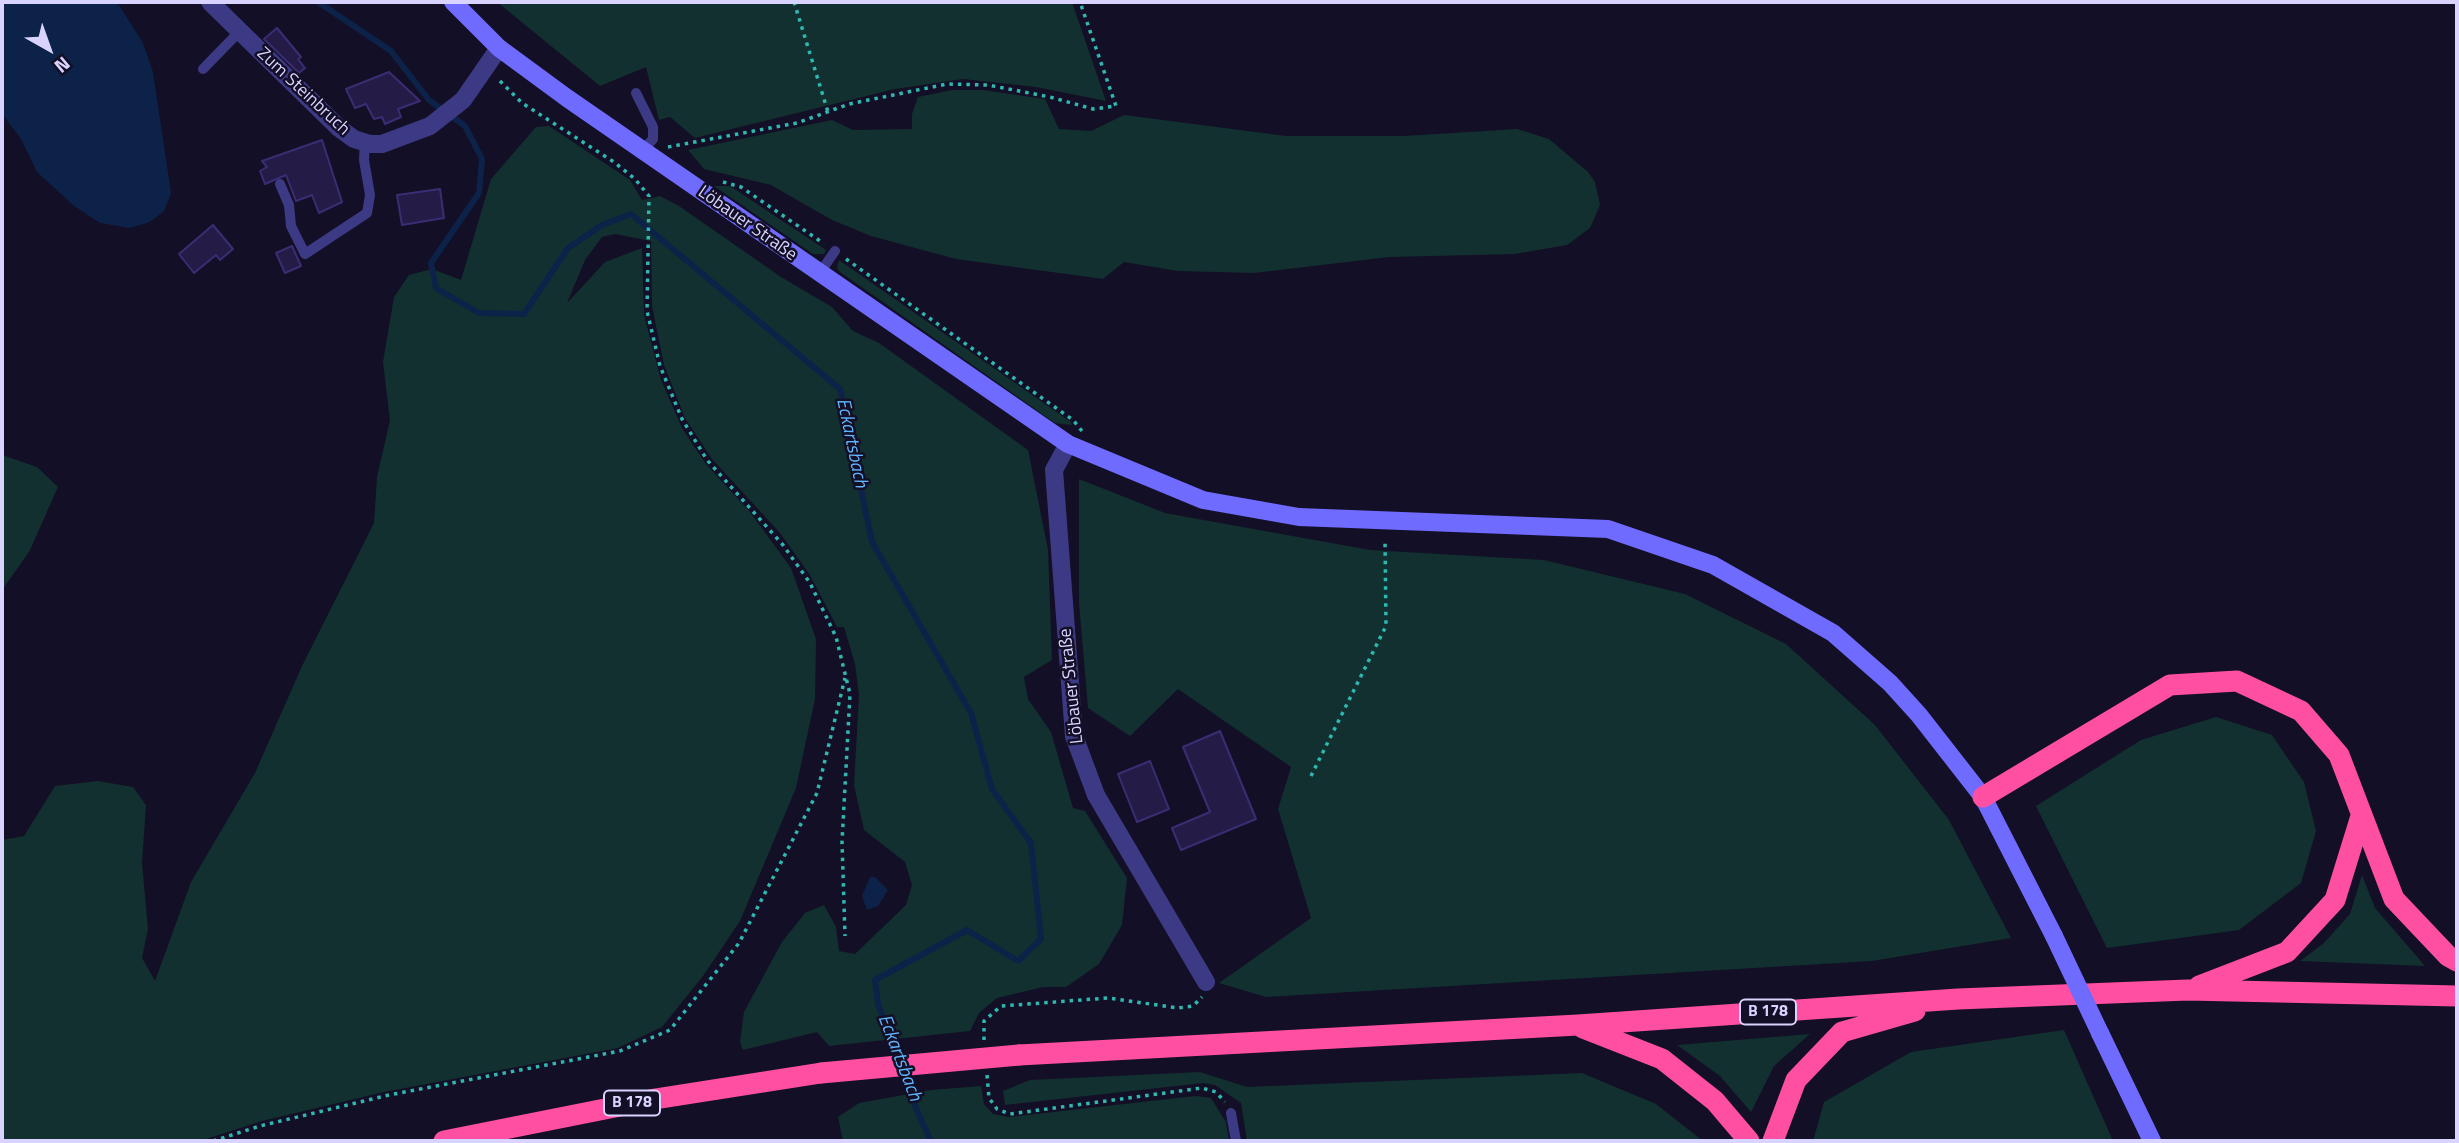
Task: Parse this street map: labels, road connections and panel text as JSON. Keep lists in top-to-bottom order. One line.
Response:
{"streets":{"highway":["B 178"],"main road":["Löbauer Straße"],"street":["Zum Steinbruch"]},"crossings":[["Zum Steinbruch","Löbauer Straße"]],"water":["Eckartsbach"],"north":"bottom right"}
